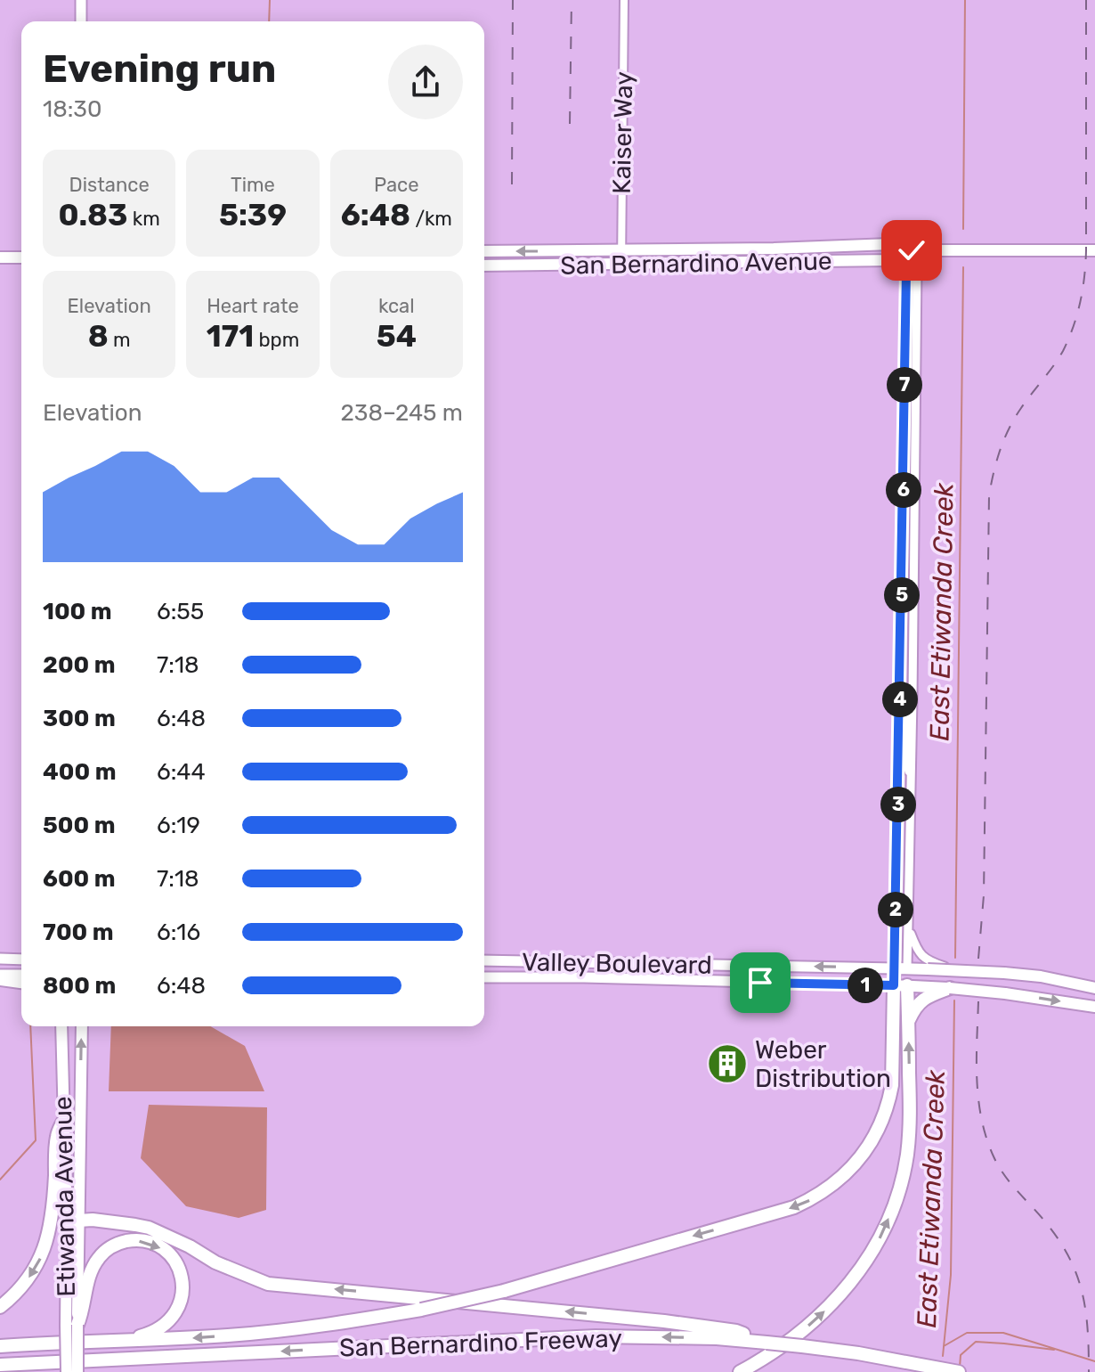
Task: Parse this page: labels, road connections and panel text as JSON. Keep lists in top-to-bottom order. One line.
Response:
{"streets":{"highway":["San Bernardino Freeway"],"main road":["San Bernardino Avenue","Valley Boulevard","Etiwanda Avenue"],"street":["Kaiser Way"]},"crossings":[["Kaiser Way","San Bernardino Avenue"]],"water":["East Etiwanda Creek"],"places":{"building":["Weber Distribution"]},"page":{"heading":["Evening run","18:30"],"stats":[["Distance","0.83 km"],["Time","5:39"],["Pace","6:48 /km"],["Elevation","8 m"],["Heart rate","171 bpm"],["kcal","54"]],"pins":["7","6","5","4","3","2","1"],"chart":["Elevation","238–245 m"],"list":[{"name":"100 m","note":"6:55"},{"name":"200 m","note":"7:18"},{"name":"300 m","note":"6:48"},{"name":"400 m","note":"6:44"},{"name":"500 m","note":"6:19"},{"name":"600 m","note":"7:18"},{"name":"700 m","note":"6:16"},{"name":"800 m","note":"6:48"}]}}
